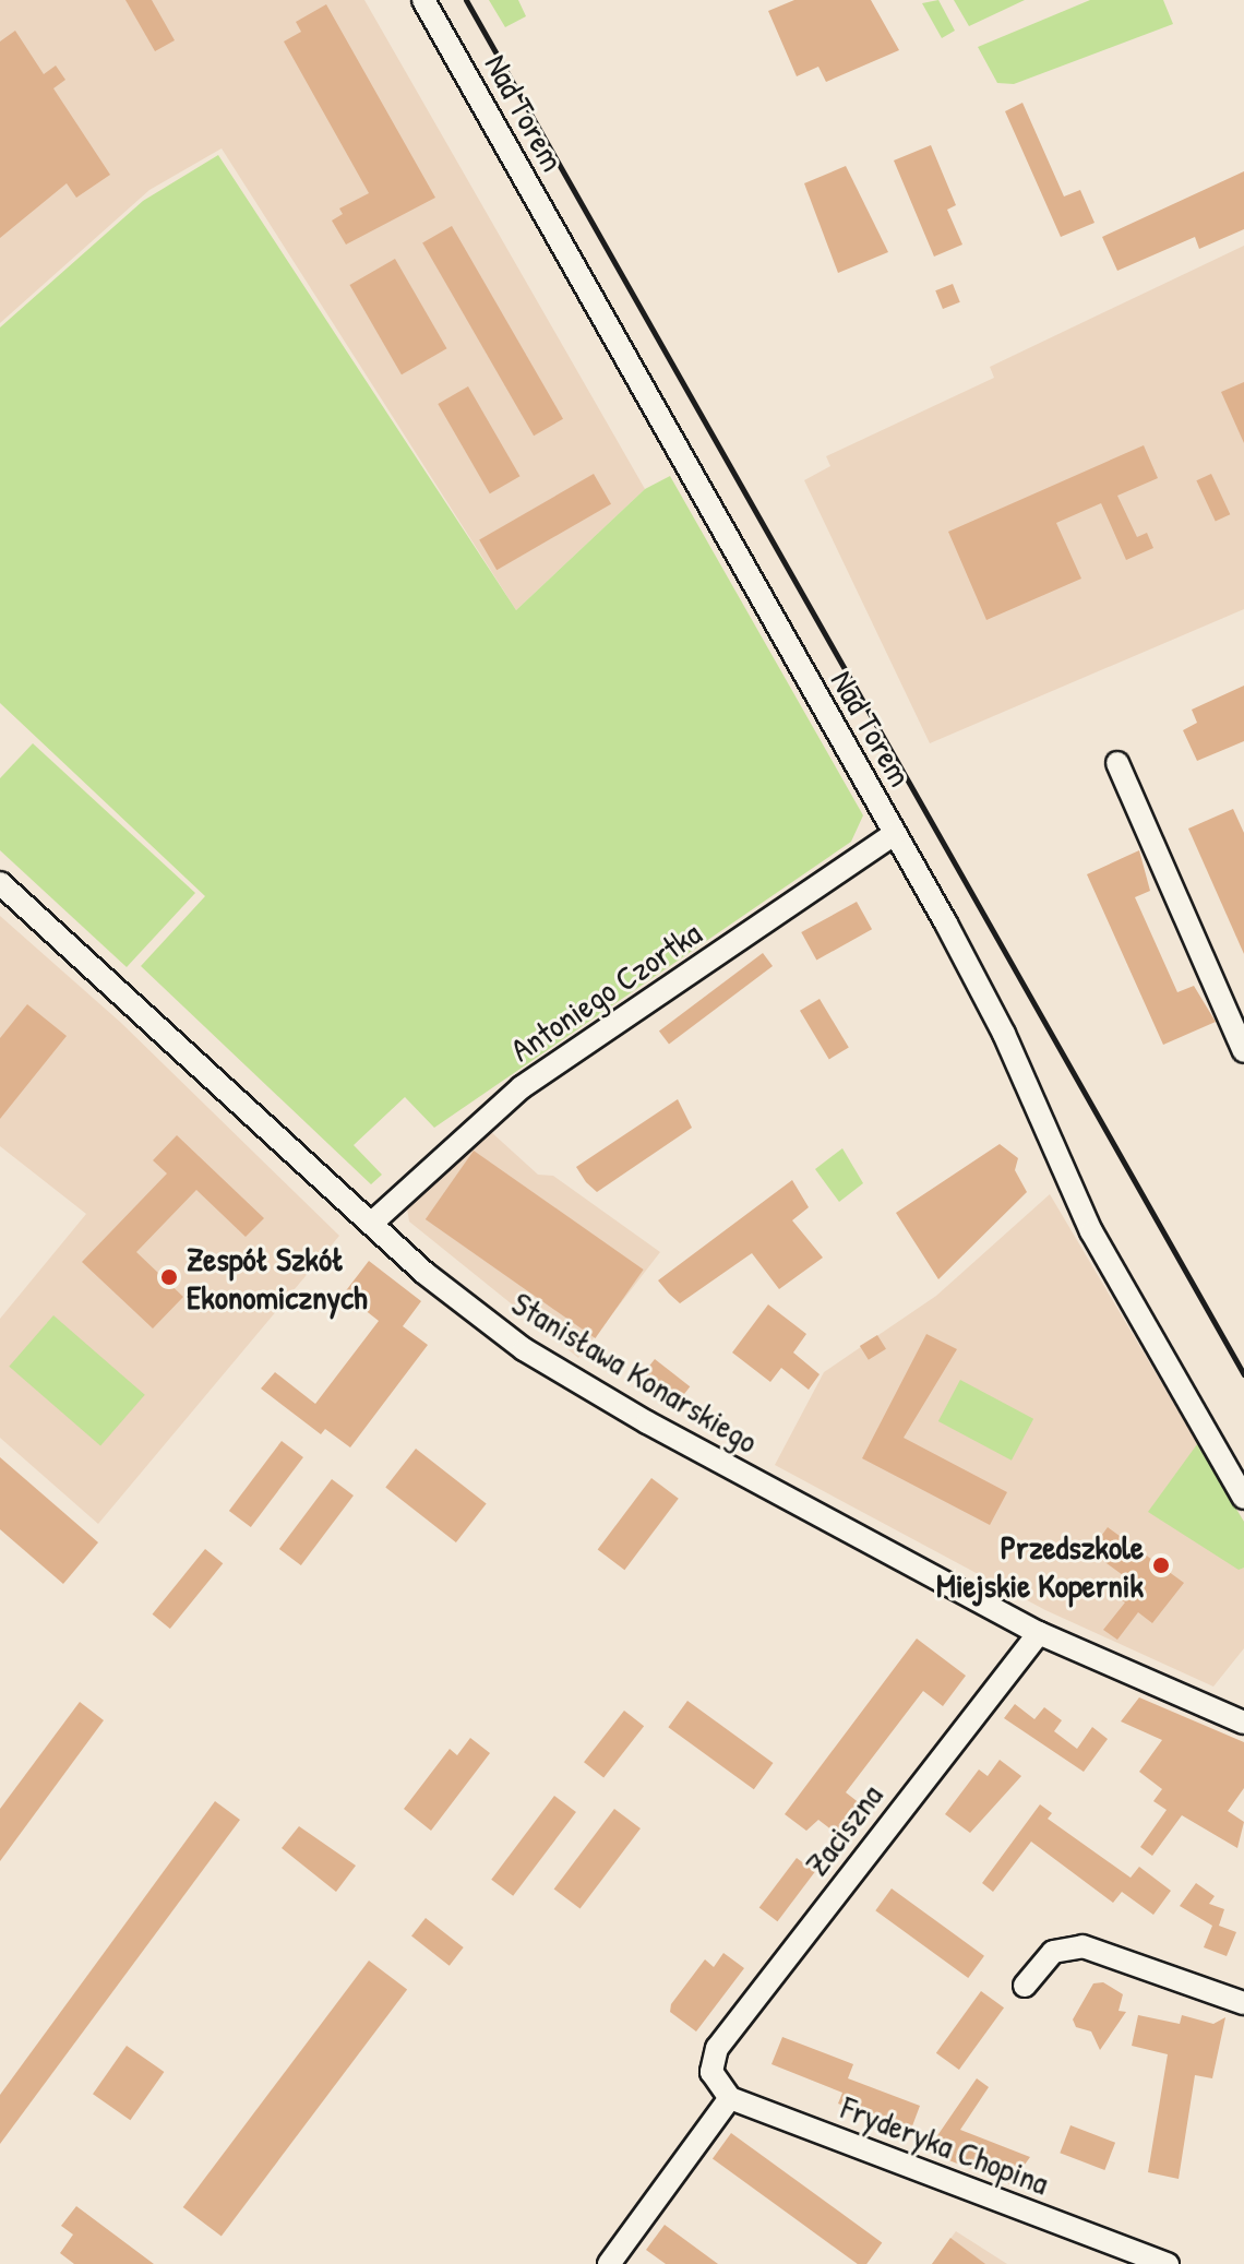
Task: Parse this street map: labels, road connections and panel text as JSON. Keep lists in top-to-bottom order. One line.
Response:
{"streets":{"street":["Nad Torem","Antoniego Czortka","Stanisława Konarskiego","Zaciszna","Fryderyka Chopina"]},"crossings":[["Nad Torem","Antoniego Czortka"],["Antoniego Czortka","Stanisława Konarskiego"],["Stanisława Konarskiego","Zaciszna"],["Zaciszna","Fryderyka Chopina"]],"places":["Zespół Szkół Ekonomicznych","Przedszkole Miejskie Kopernik"]}
